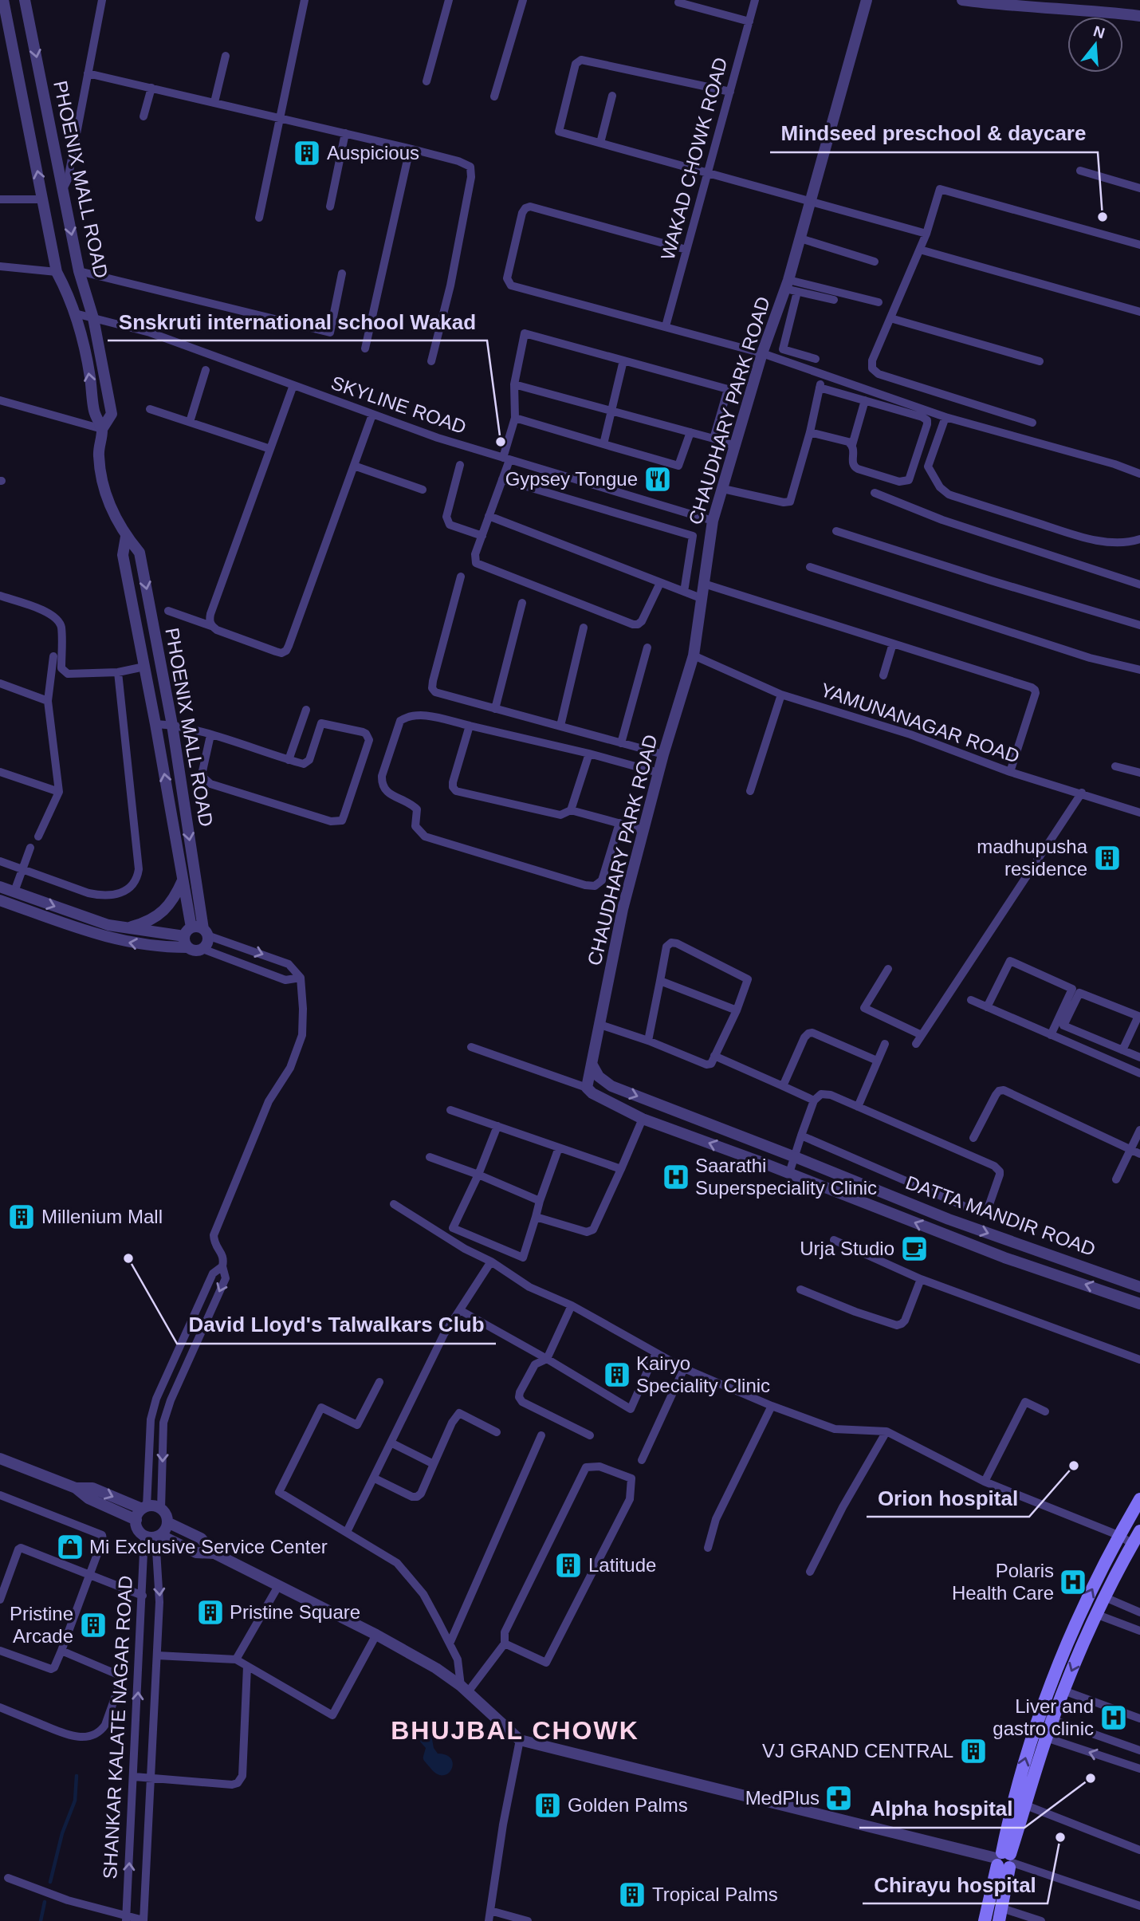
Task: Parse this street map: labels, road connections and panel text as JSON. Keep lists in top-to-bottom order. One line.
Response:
{"streets":{"street":["WAKAD CHOWK ROAD","PHOENIX MALL ROAD","SKYLINE ROAD","CHAUDHARY PARK ROAD","YAMUNANAGAR ROAD","DATTA MANDIR ROAD","SHANKAR KALATE NAGAR ROAD"]},"crossings":[["PHOENIX MALL ROAD","SKYLINE ROAD"],["SKYLINE ROAD","CHAUDHARY PARK ROAD"],["CHAUDHARY PARK ROAD","YAMUNANAGAR ROAD"],["CHAUDHARY PARK ROAD","DATTA MANDIR ROAD"]],"districts":["BHUJBAL CHOWK"],"places":{"building":["Auspicious","madhupusha residence","Millenium Mall","Kairyo Speciality Clinic","Latitude","Pristine Square","Pristine Arcade","VJ GRAND CENTRAL","Golden Palms","Tropical Palms"],"other":["Mindseed preschool & daycare","Snskruti international school Wakad","David Lloyd's Talwalkars Club","Orion hospital","Alpha hospital","Chirayu hospital"],"restaurant":["Gypsey Tongue"],"hospital":["Saarathi Superspeciality Clinic","Polaris Health Care","Liver and gastro clinic"],"cafe":["Urja Studio"],"shop":["Mi Exclusive Service Center"],"pharmacy":["MedPlus"]},"north":"top"}
